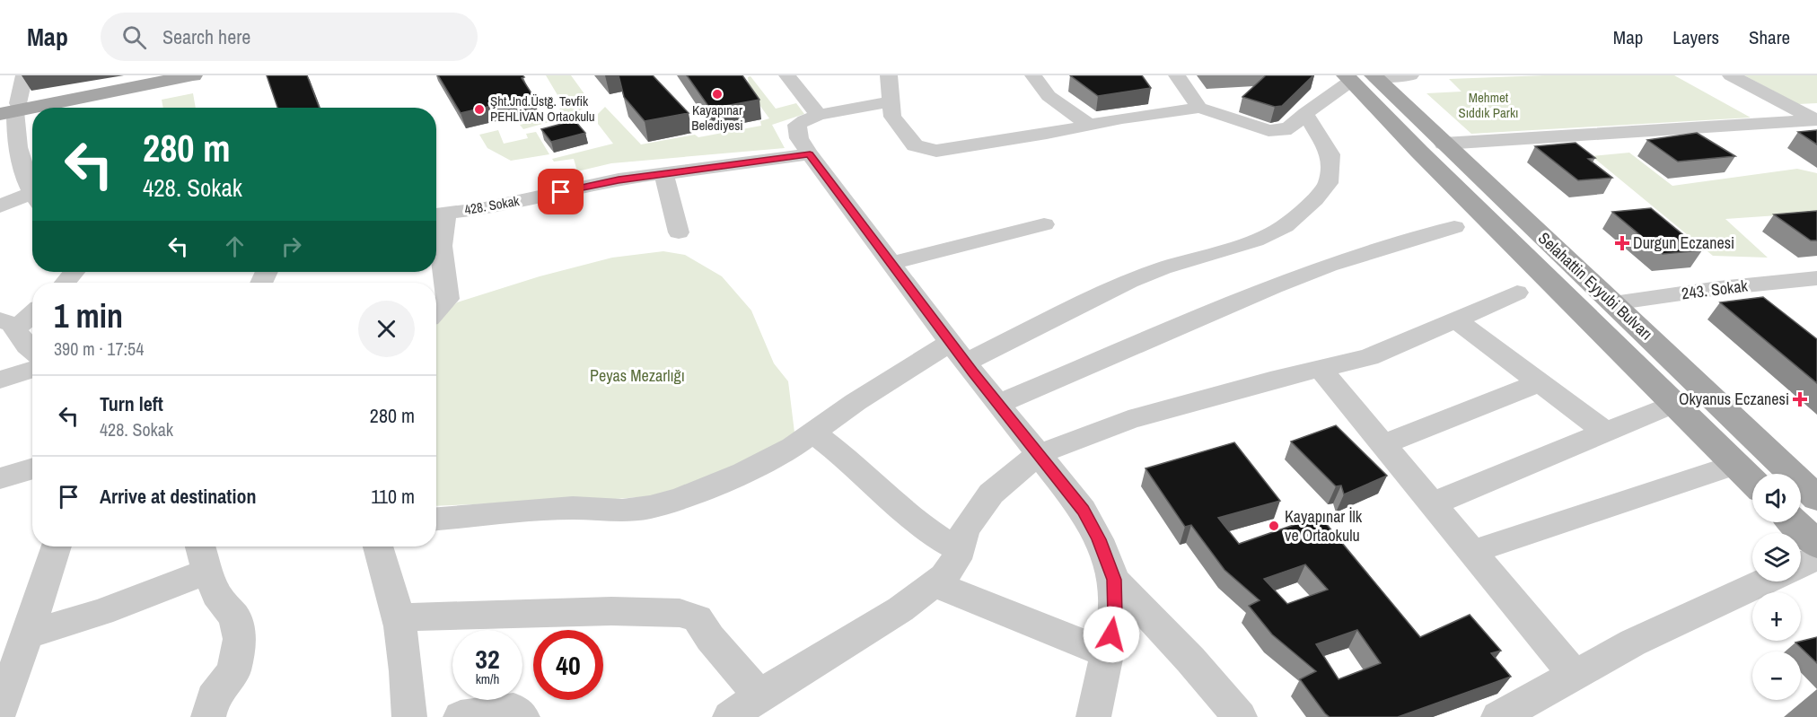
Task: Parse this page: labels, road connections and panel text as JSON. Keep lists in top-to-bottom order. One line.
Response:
{"streets":{"main road":["Selahattin Eyyubi Bulvarı"],"street":["428. Sokak","243. Sokak"]},"crossings":[["Selahattin Eyyubi Bulvarı","243. Sokak"]],"parks":["Mehmet Sıddık Parkı","Peyas Mezarlığı"],"places":{"other":["Kayapınar Belediyesi","Şht.Jnd.Üstğ. Tevfik PEHLİVAN Ortaokulu","Kayapınar İlk ve Ortaokulu"],"health":["Durgun Eczanesi","Okyanus Eczanesi"]},"page":{"header":"Map","search":"Search here","nav":["Map","Layers","Share"],"turn":["280 m","428. Sokak"],"heading":["1 min","390 m · 17:54"],"list":[{"name":"Turn left","note":"428. Sokak","value":"280 m"},{"name":"Arrive at destination","value":"110 m"}],"map_buttons":["+","−"],"speed":"32 km/h","limit":"40"}}
